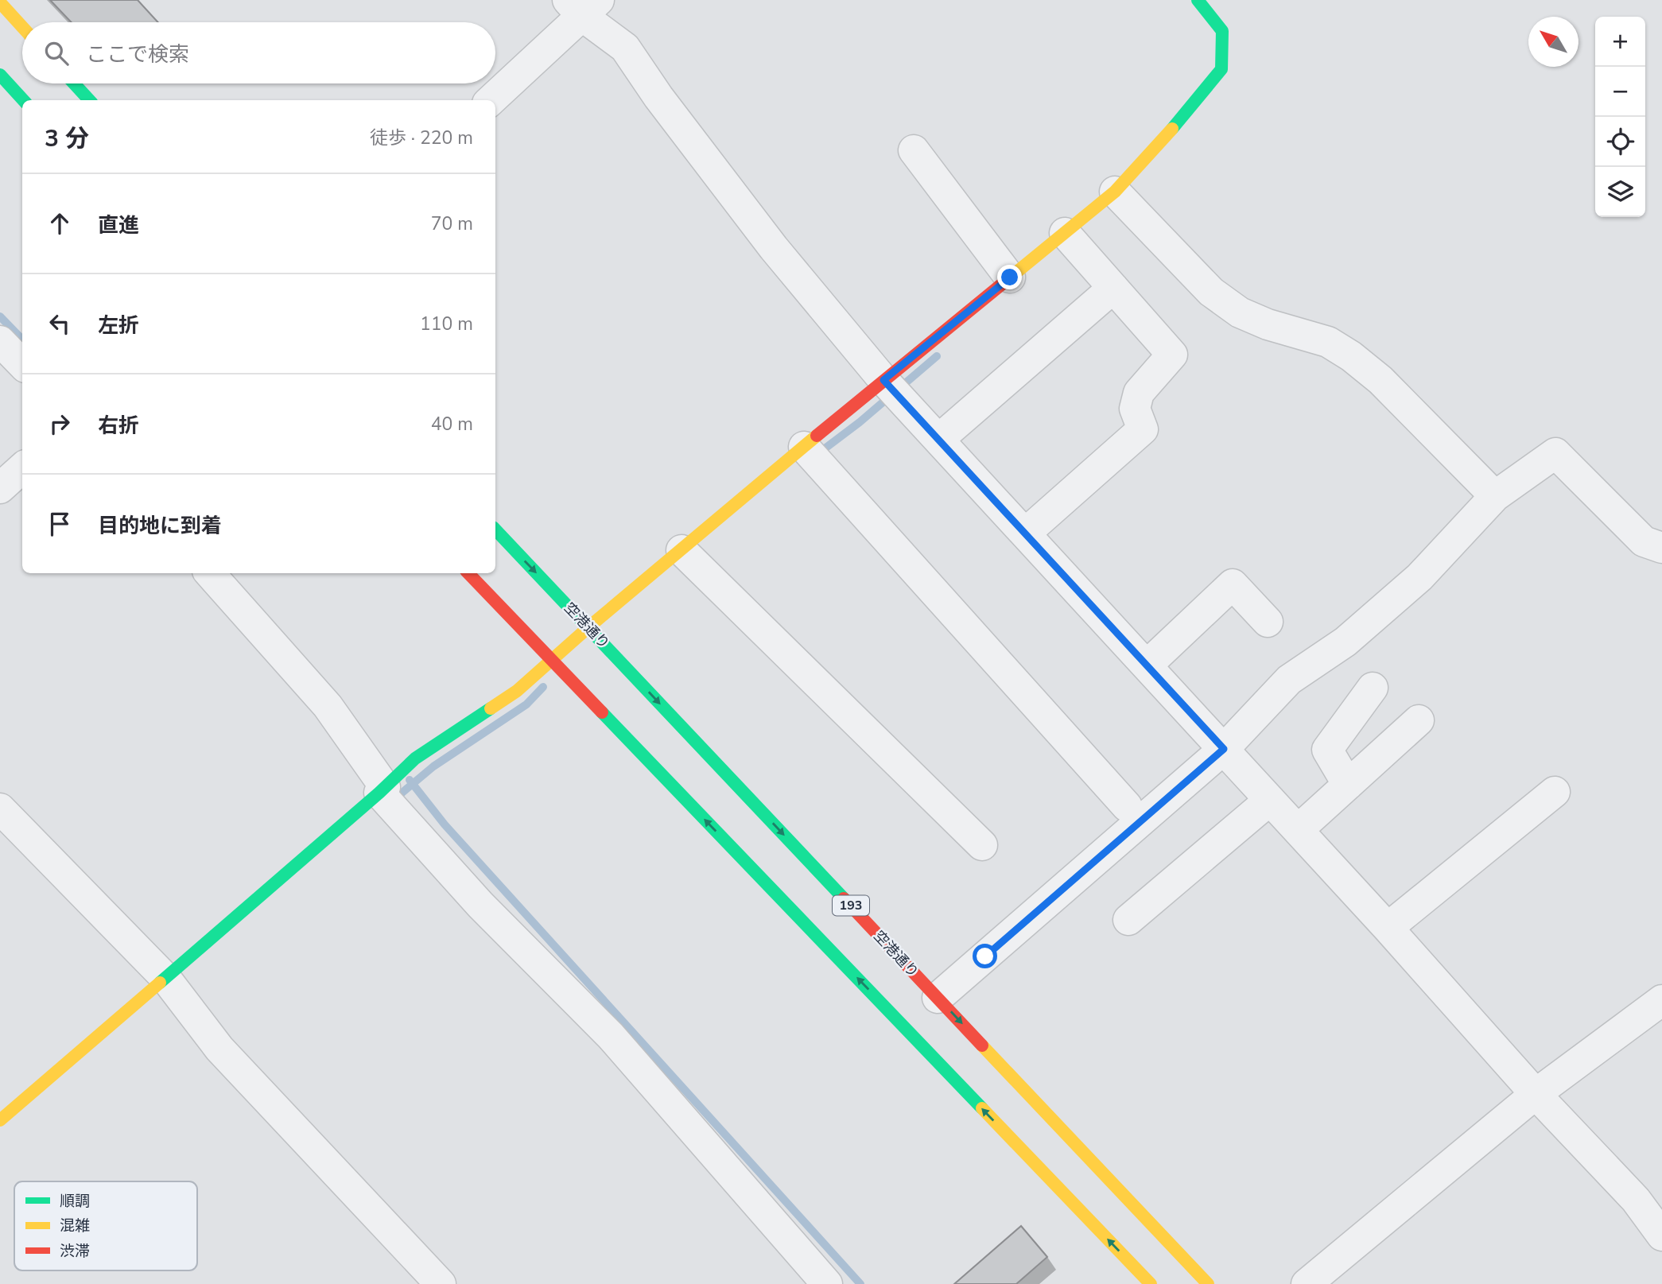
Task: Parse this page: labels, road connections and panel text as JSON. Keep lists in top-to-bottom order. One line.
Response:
{"streets":{"main road":["空港通り","193"]},"legend":["順調","混雑","渋滞"],"north":"top left","page":{"map_buttons":["+","−"],"search":"ここで検索","heading":["3 分","徒歩 · 220 m"],"list":[["直進","70 m"],["左折","110 m"],["右折","40 m"],"目的地に到着"]}}
